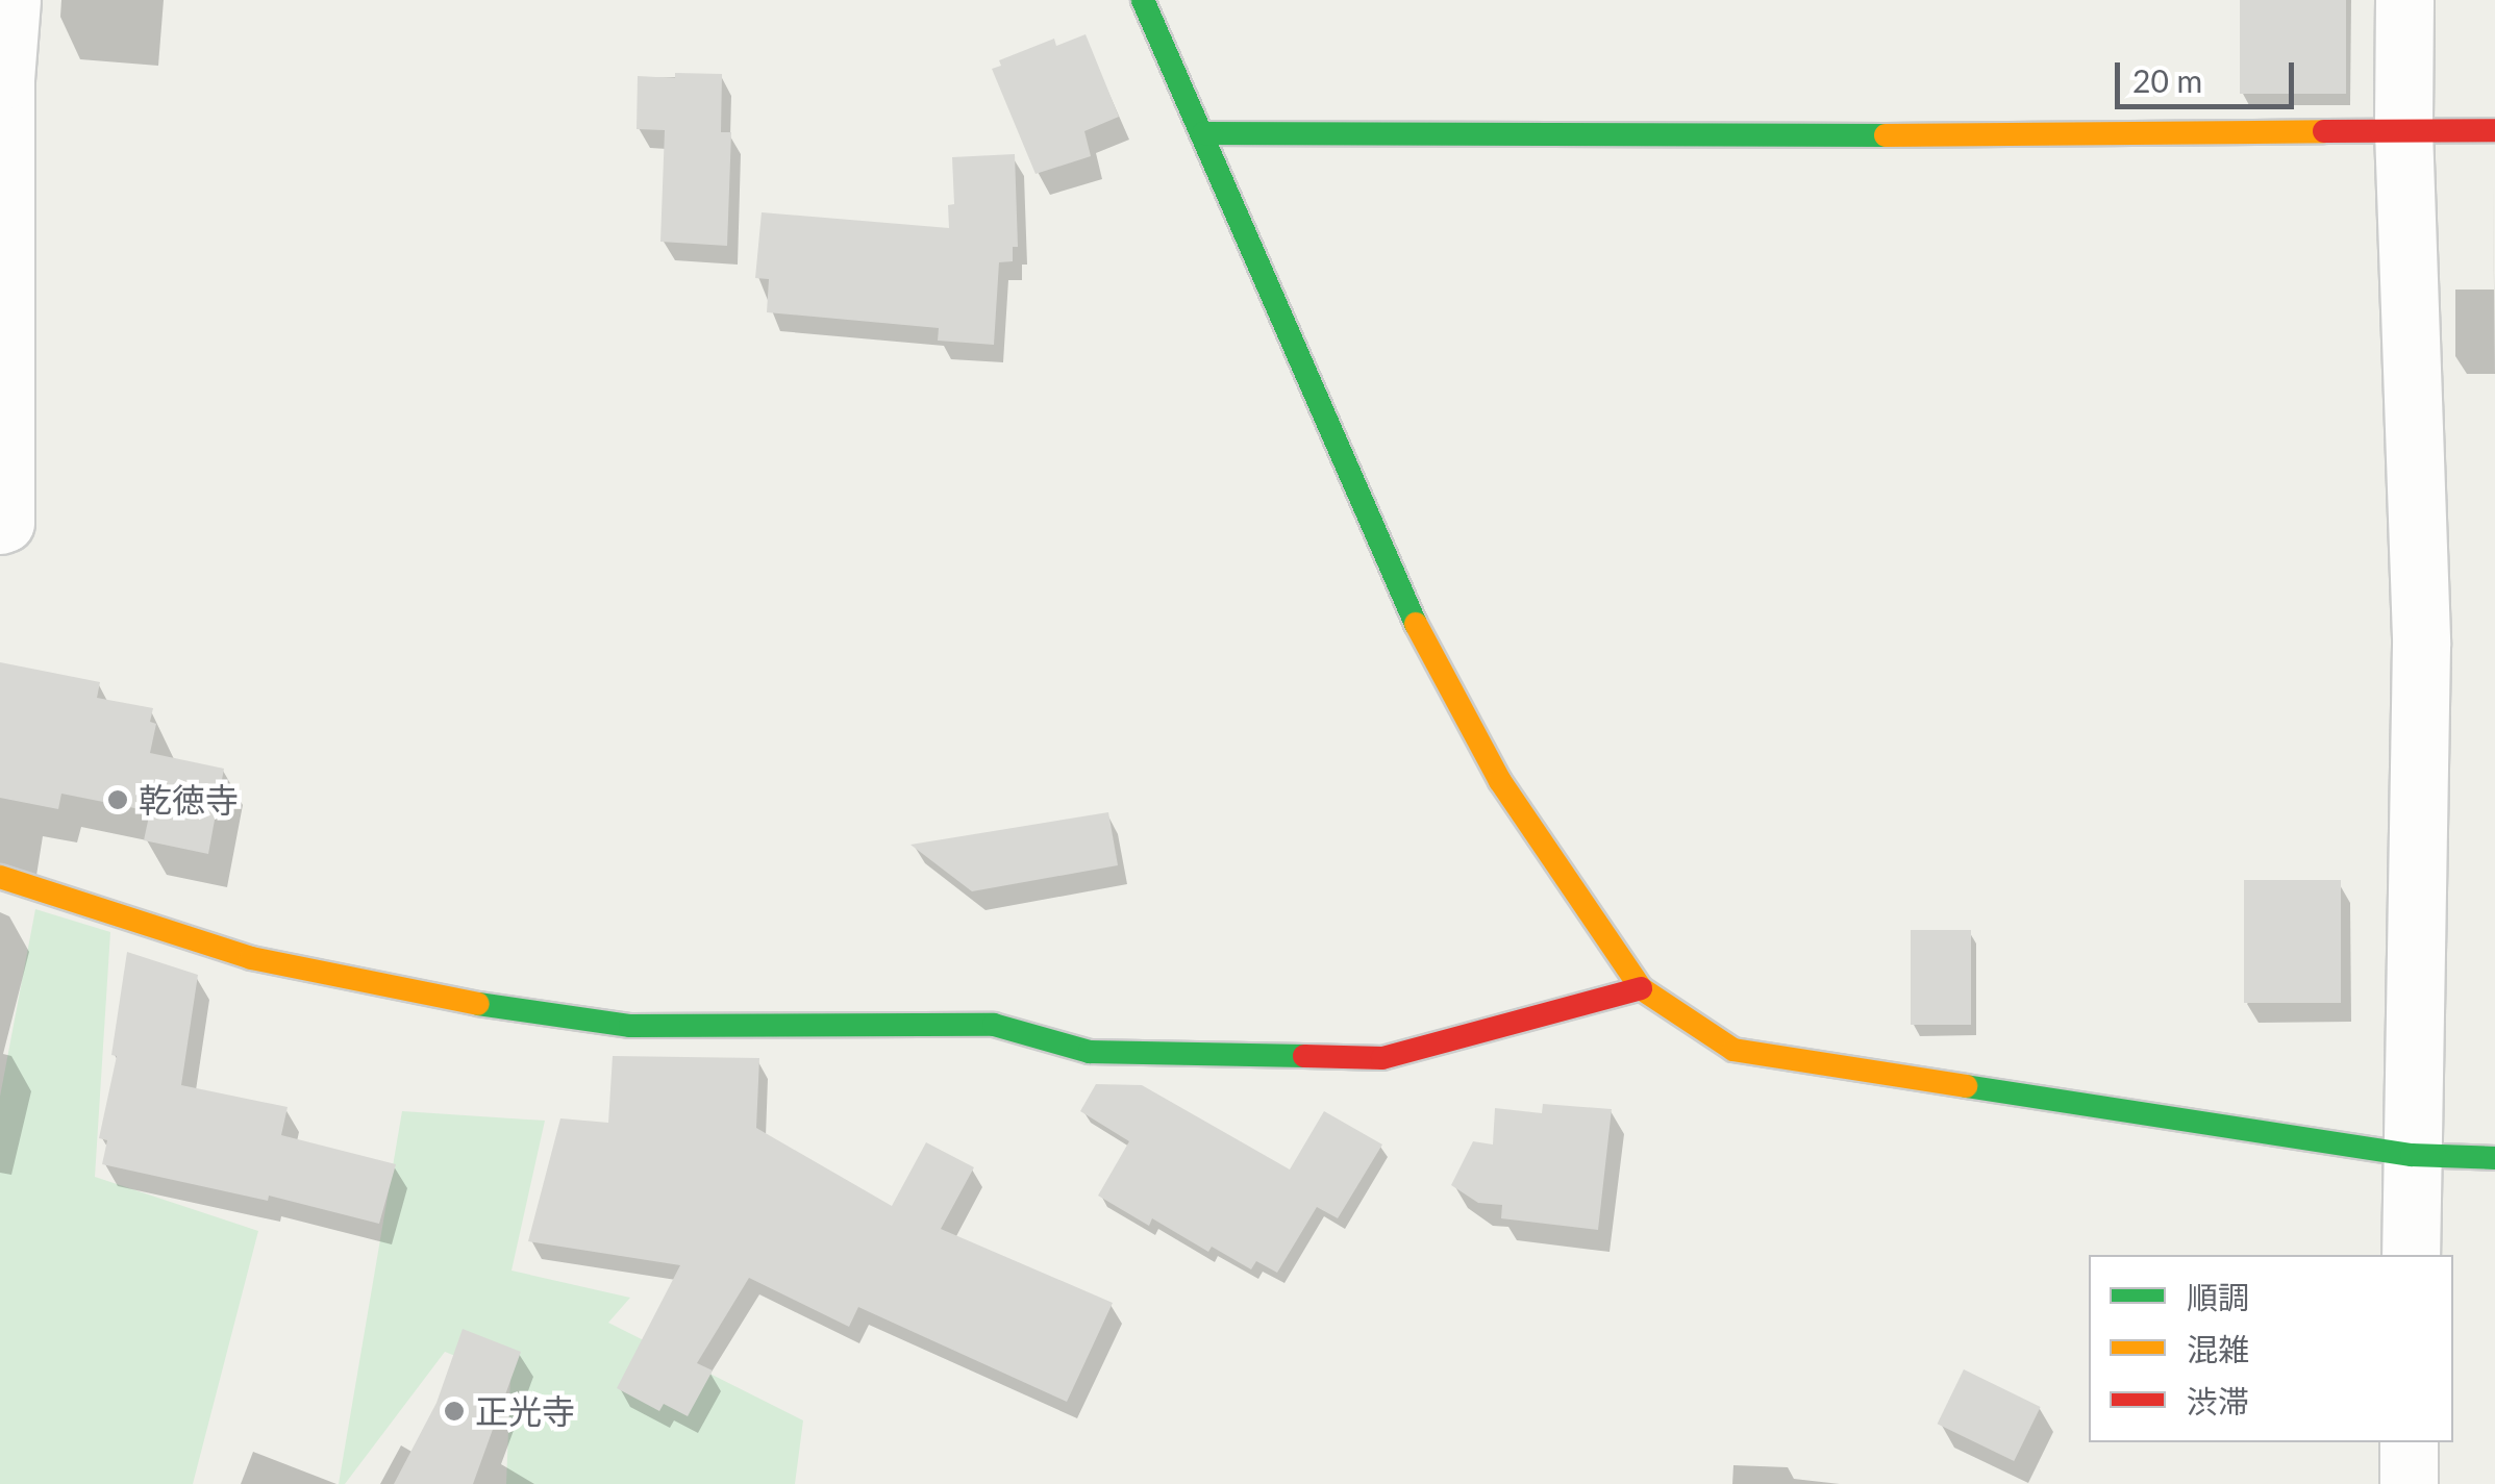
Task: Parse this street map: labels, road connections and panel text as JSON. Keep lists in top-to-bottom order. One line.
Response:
{"places":["乾徳寺","正光寺"],"legend":["順調","混雑","渋滞"],"scale_bar":"20 m"}
